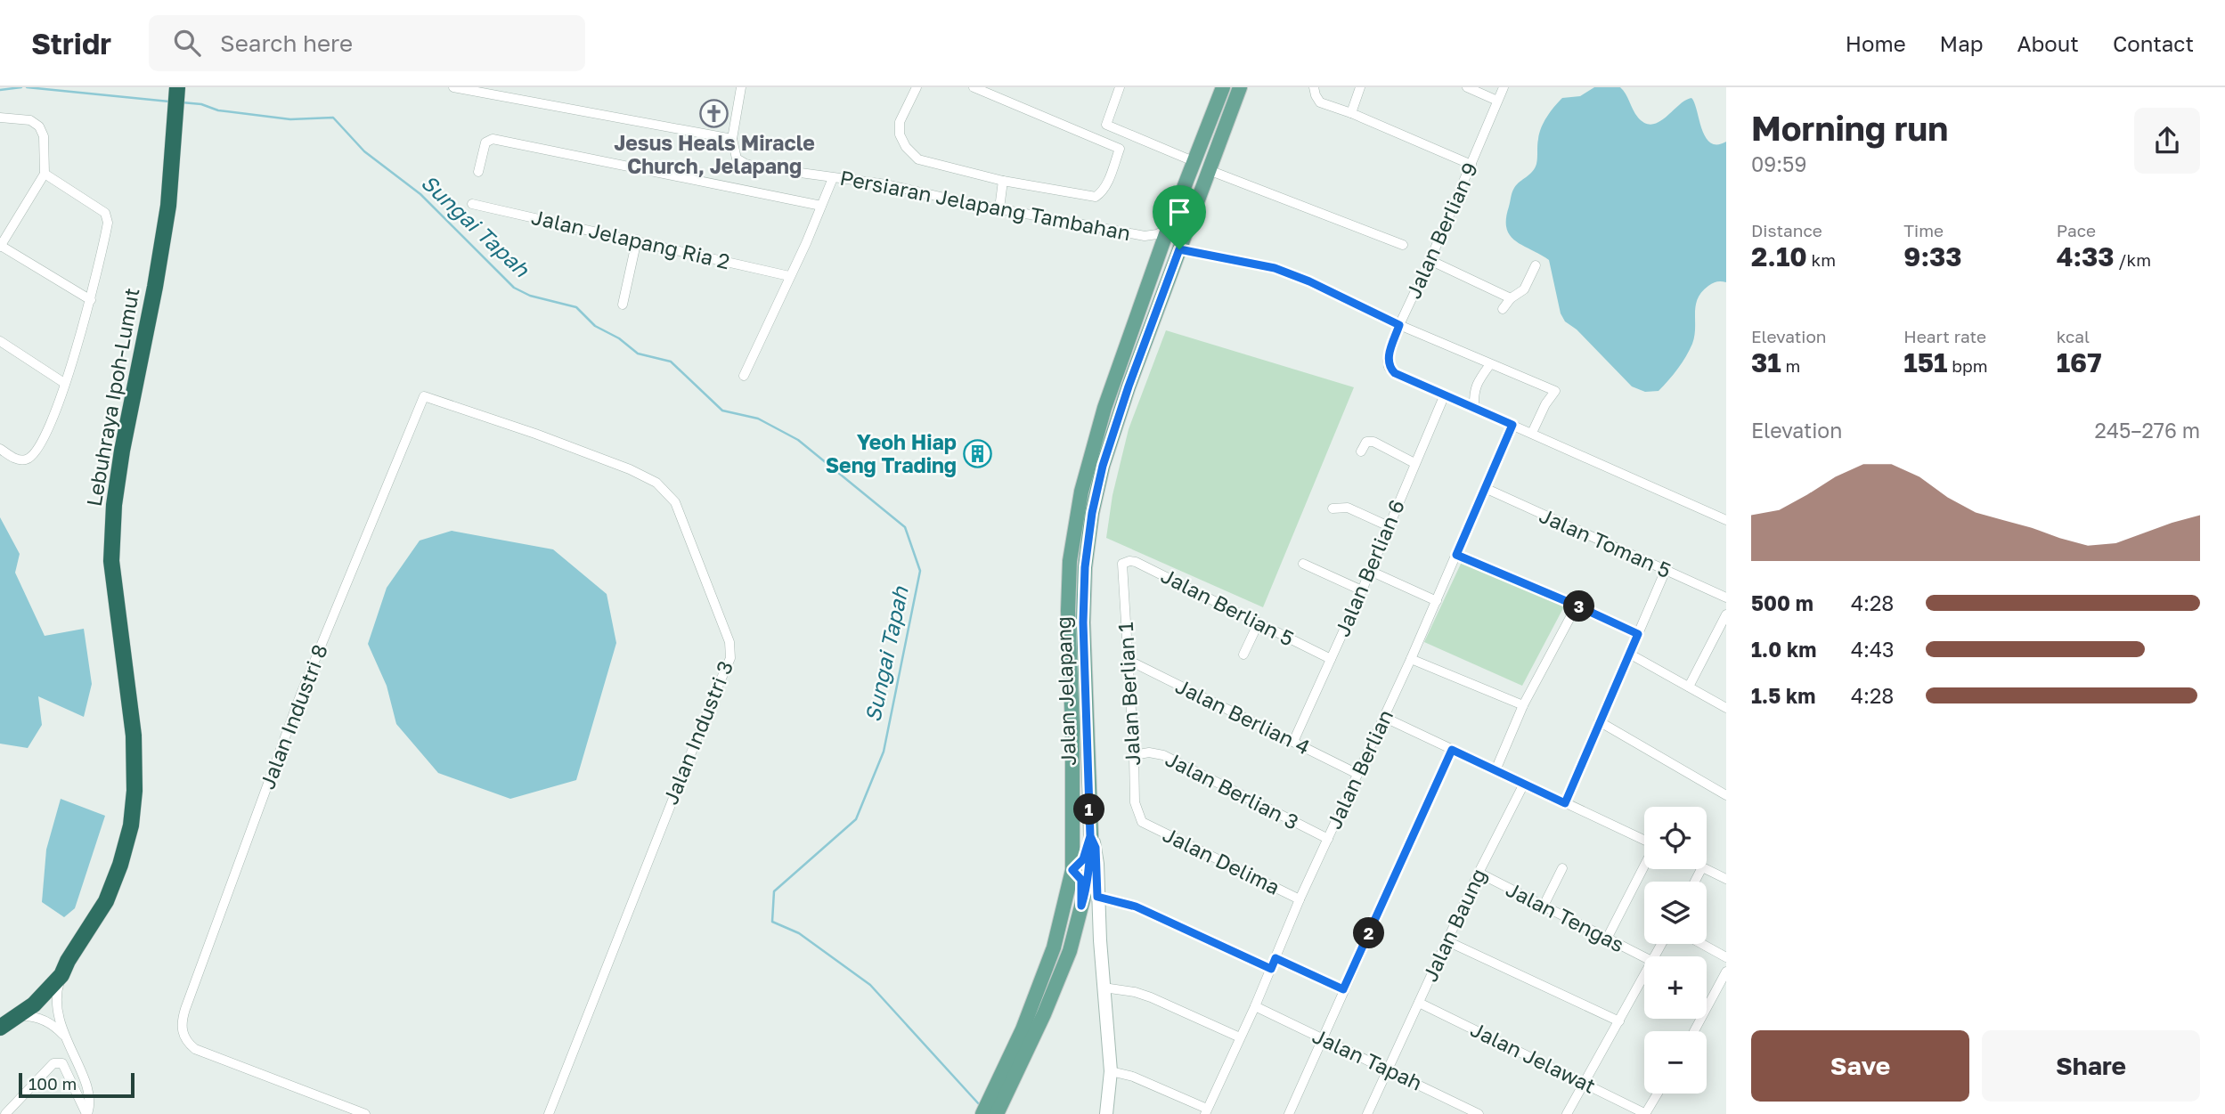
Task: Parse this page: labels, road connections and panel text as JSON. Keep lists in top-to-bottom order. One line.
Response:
{"streets":{"highway":["Lebuhraya Ipoh-Lumut"],"main road":["Jalan Jelapang"],"street":["Persiaran Jelapang Tambahan","Jalan Berlian 9","Jalan Jelapang Ria 2","Jalan Toman 5","Jalan Berlian 6","Jalan Berlian 5","Jalan Berlian 1","Jalan Industri 8","Jalan Berlian 4","Jalan Industri 3","Jalan Berlian","Jalan Berlian 3","Jalan Delima","Jalan Tengas","Jalan Baung","Jalan Jelawat","Jalan Tapah"]},"crossings":[["Persiaran Jelapang Tambahan","Jalan Jelapang"],["Jalan Berlian 9","Jalan Berlian 6"],["Jalan Toman 5","Jalan Berlian"],["Jalan Berlian 6","Jalan Berlian 5"],["Jalan Berlian 6","Jalan Berlian 4"],["Jalan Berlian 5","Jalan Berlian 1"],["Jalan Berlian 1","Jalan Berlian 4"],["Jalan Berlian 1","Jalan Berlian 3"],["Jalan Berlian 1","Jalan Delima"],["Jalan Industri 8","Jalan Industri 3"],["Jalan Berlian 4","Jalan Berlian"],["Jalan Berlian","Jalan Berlian 3"],["Jalan Berlian","Jalan Delima"],["Jalan Berlian","Jalan Tapah"],["Jalan Tengas","Jalan Baung"],["Jalan Baung","Jalan Jelawat"],["Jalan Baung","Jalan Tapah"]],"water":["Sungai Tapah"],"places":{"church":["Jesus Heals Miracle Church, Jelapang"],"building":["Yeoh Hiap Seng Trading"]},"scale_bar":"100 m","page":{"header":"Stridr","search":"Search here","nav":["Home","Map","About","Contact"],"heading":["Morning run","09:59"],"stats":[["Distance","2.10 km"],["Time","9:33"],["Pace","4:33 /km"],["Elevation","31 m"],["Heart rate","151 bpm"],["kcal","167"]],"chart":["Elevation","245–276 m"],"list":[{"name":"500 m","note":"4:28"},{"name":"1.0 km","note":"4:43"},{"name":"1.5 km","note":"4:28"}],"pins":["3","1","2"],"map_buttons":["+","−"],"buttons":["Save","Share"],"scale":"100 m"}}
